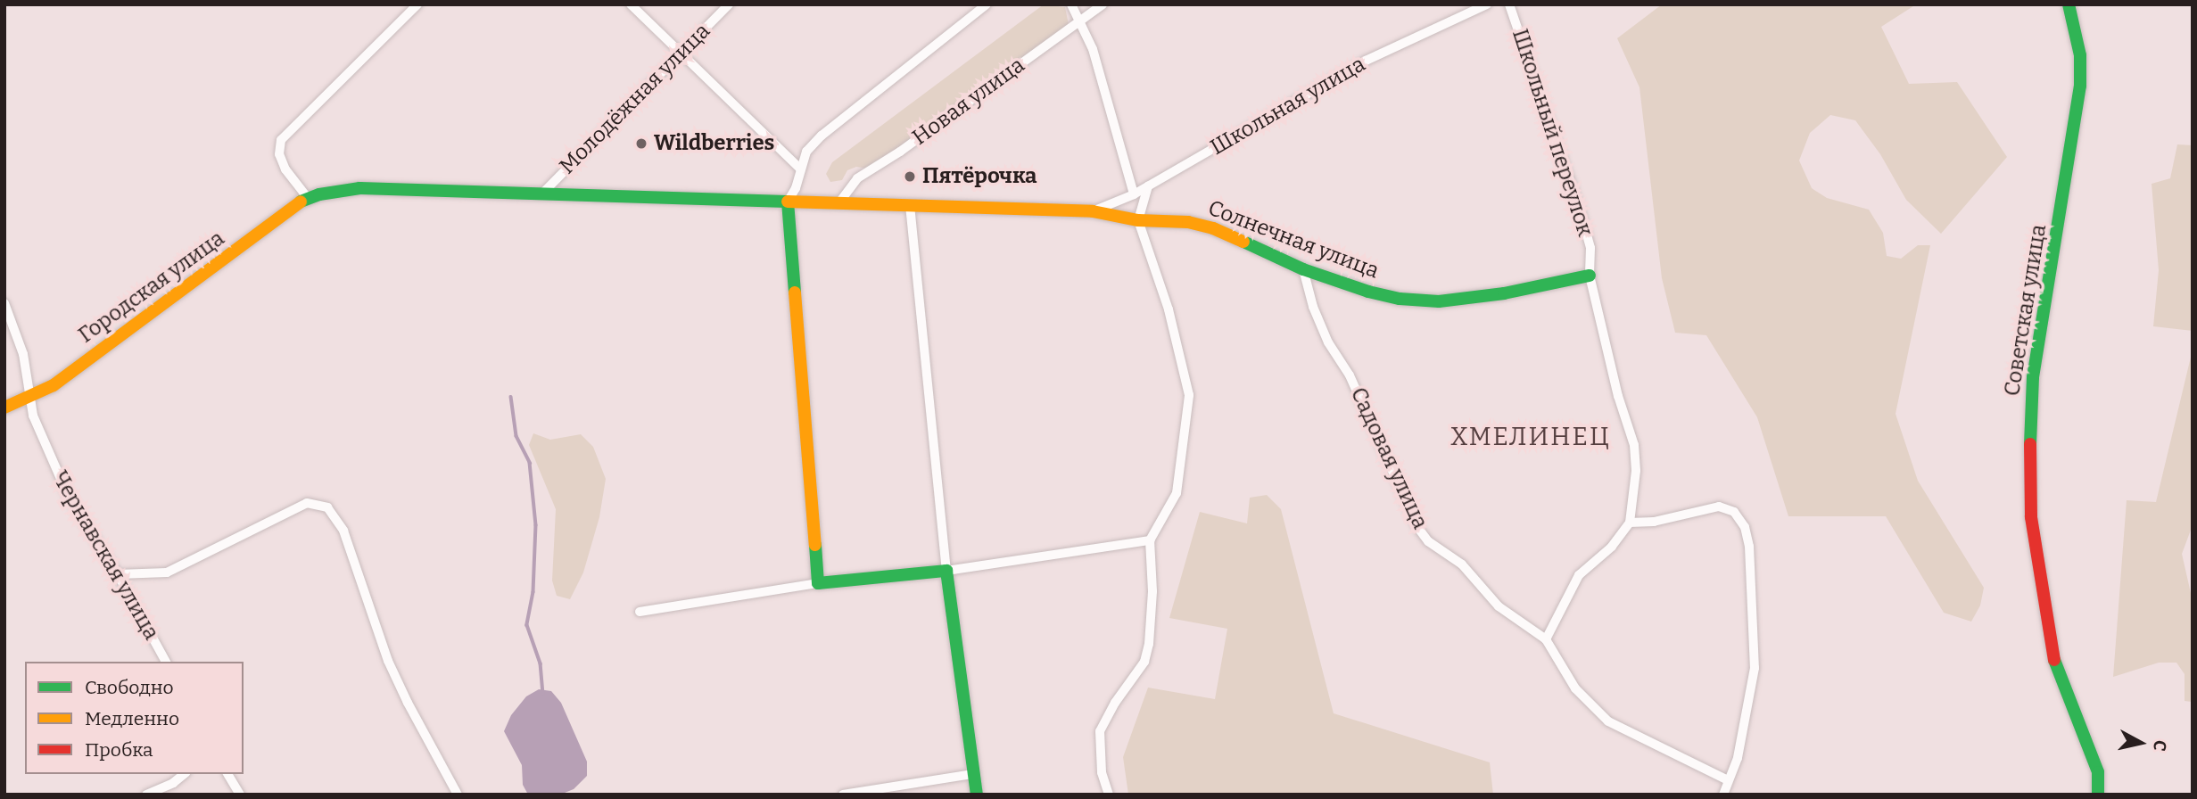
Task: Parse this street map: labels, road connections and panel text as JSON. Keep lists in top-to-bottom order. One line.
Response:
{"streets":{"street":["Молодёжная улица","Новая улица","Школьная улица","Школьный переулок","Солнечная улица","Городская улица","Советская улица","Садовая улица","Чернавская улица"]},"crossings":[["Молодёжная улица","Солнечная улица"],["Новая улица","Солнечная улица"],["Школьная улица","Солнечная улица"],["Школьный переулок","Солнечная улица"],["Солнечная улица","Городская улица"],["Солнечная улица","Садовая улица"],["Городская улица","Чернавская улица"]],"districts":["ХМЕЛИНЕЦ"],"places":["Wildberries","Пятёрочка"],"legend":["Свободно","Медленно","Пробка"],"north":"right"}
